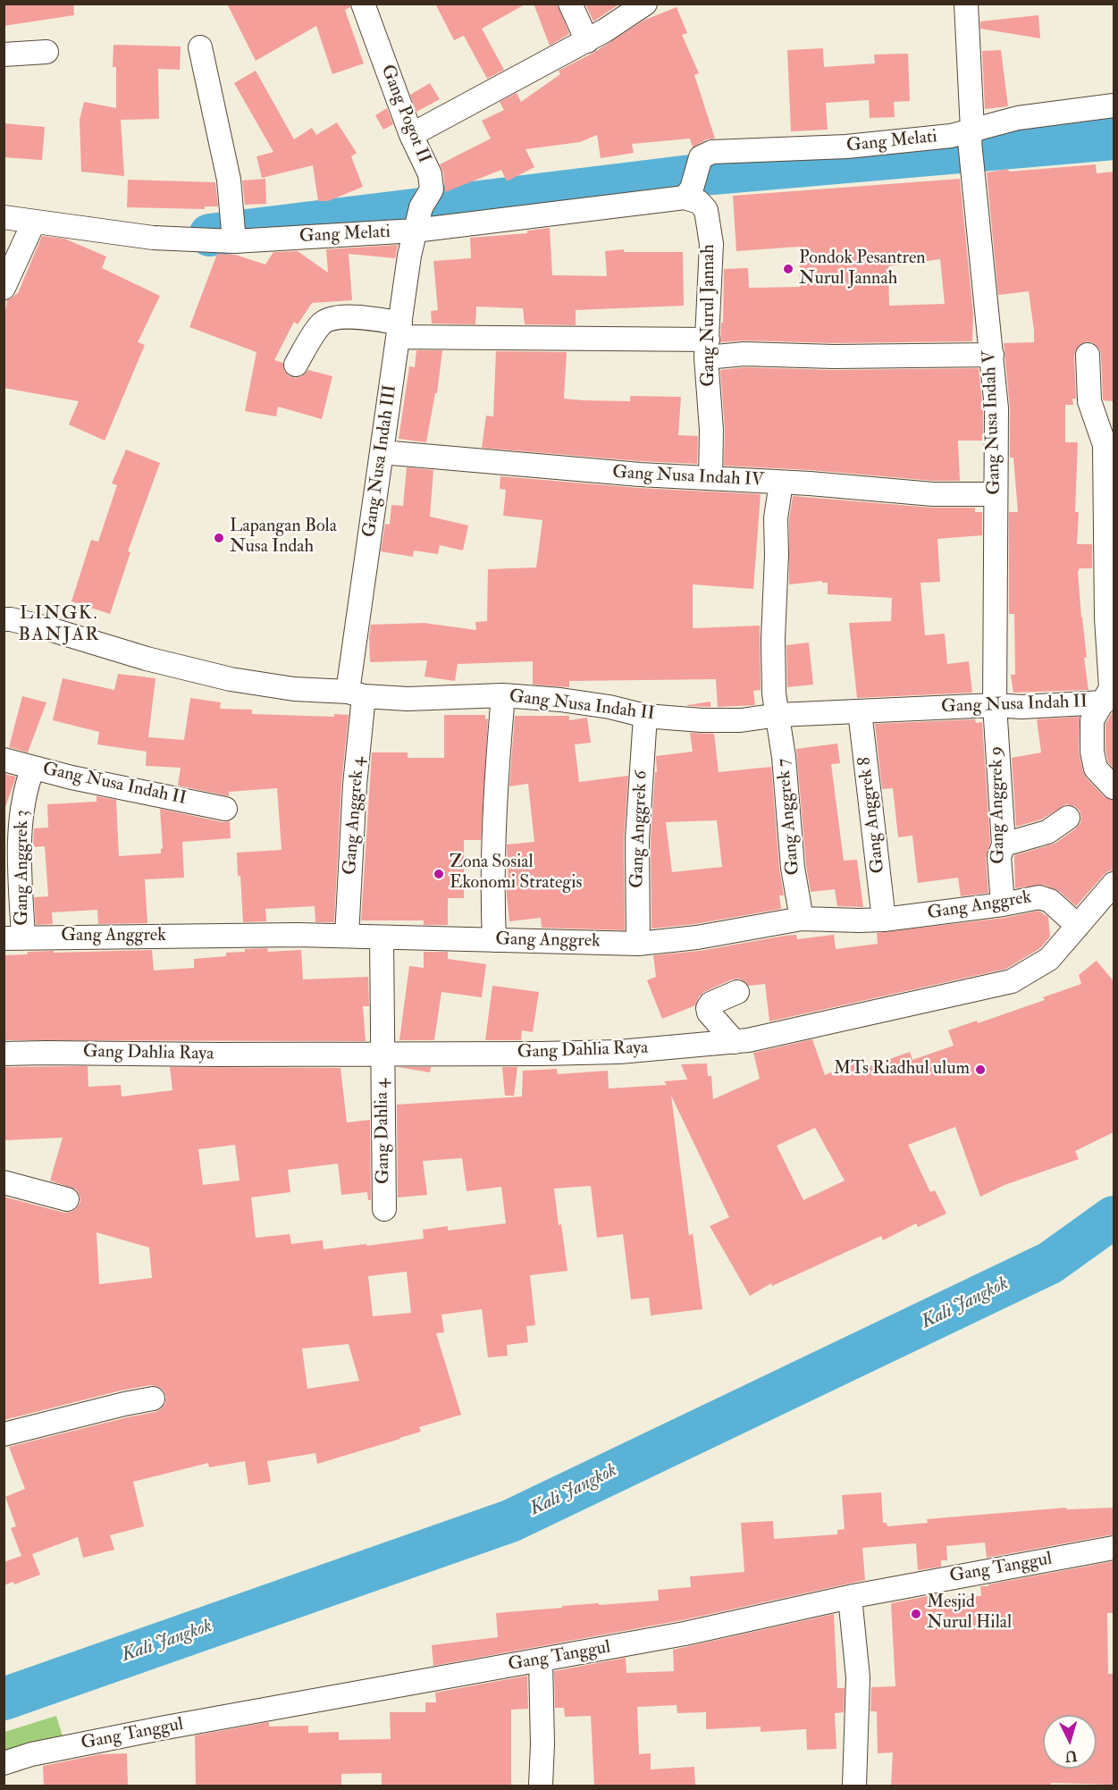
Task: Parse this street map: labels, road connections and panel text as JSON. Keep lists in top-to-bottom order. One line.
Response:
{"streets":{"street":["Gang Pogot II","Gang Melati","Gang Nurul Jannah","Gang Nusa Indah V","Gang Nusa Indah III","Gang Nusa Indah IV","Gang Nusa Indah II","Gang Anggrek 9","Gang Anggrek 8","Gang Anggrek 4","Gang Anggrek 7","Gang Anggrek 6","Gang Anggrek 3","Gang Anggrek","Gang Dahlia Raya","Gang Dahlia 4","Gang Tanggul"]},"crossings":[["Gang Pogot II","Gang Melati"],["Gang Pogot II","Gang Nusa Indah III"],["Gang Melati","Gang Nurul Jannah"],["Gang Melati","Gang Nusa Indah V"],["Gang Melati","Gang Nusa Indah III"],["Gang Nurul Jannah","Gang Nusa Indah IV"],["Gang Nusa Indah V","Gang Nusa Indah IV"],["Gang Nusa Indah V","Gang Nusa Indah II"],["Gang Nusa Indah V","Gang Anggrek 9"],["Gang Nusa Indah III","Gang Nusa Indah IV"],["Gang Nusa Indah III","Gang Nusa Indah II"],["Gang Nusa Indah III","Gang Anggrek 4"],["Gang Nusa Indah IV","Gang Anggrek 7"],["Gang Nusa Indah II","Gang Anggrek 9"],["Gang Nusa Indah II","Gang Anggrek 8"],["Gang Nusa Indah II","Gang Anggrek 4"],["Gang Nusa Indah II","Gang Anggrek 7"],["Gang Nusa Indah II","Gang Anggrek 6"],["Gang Nusa Indah II","Gang Anggrek 3"],["Gang Anggrek 9","Gang Anggrek"],["Gang Anggrek 8","Gang Anggrek"],["Gang Anggrek 4","Gang Anggrek"],["Gang Anggrek 7","Gang Anggrek"],["Gang Anggrek 6","Gang Anggrek"],["Gang Anggrek 3","Gang Anggrek"],["Gang Anggrek","Gang Dahlia Raya"],["Gang Anggrek","Gang Dahlia 4"],["Gang Dahlia Raya","Gang Dahlia 4"]],"districts":["LINGK. BANJAR"],"water":["Kali Jangkok"],"places":["Pondok Pesantren Nurul Jannah","Lapangan Bola Nusa Indah","Zona Sosial Ekonomi Strategis","MTs Riadhul ulum","Mesjid Nurul Hilal"],"north":"bottom"}
